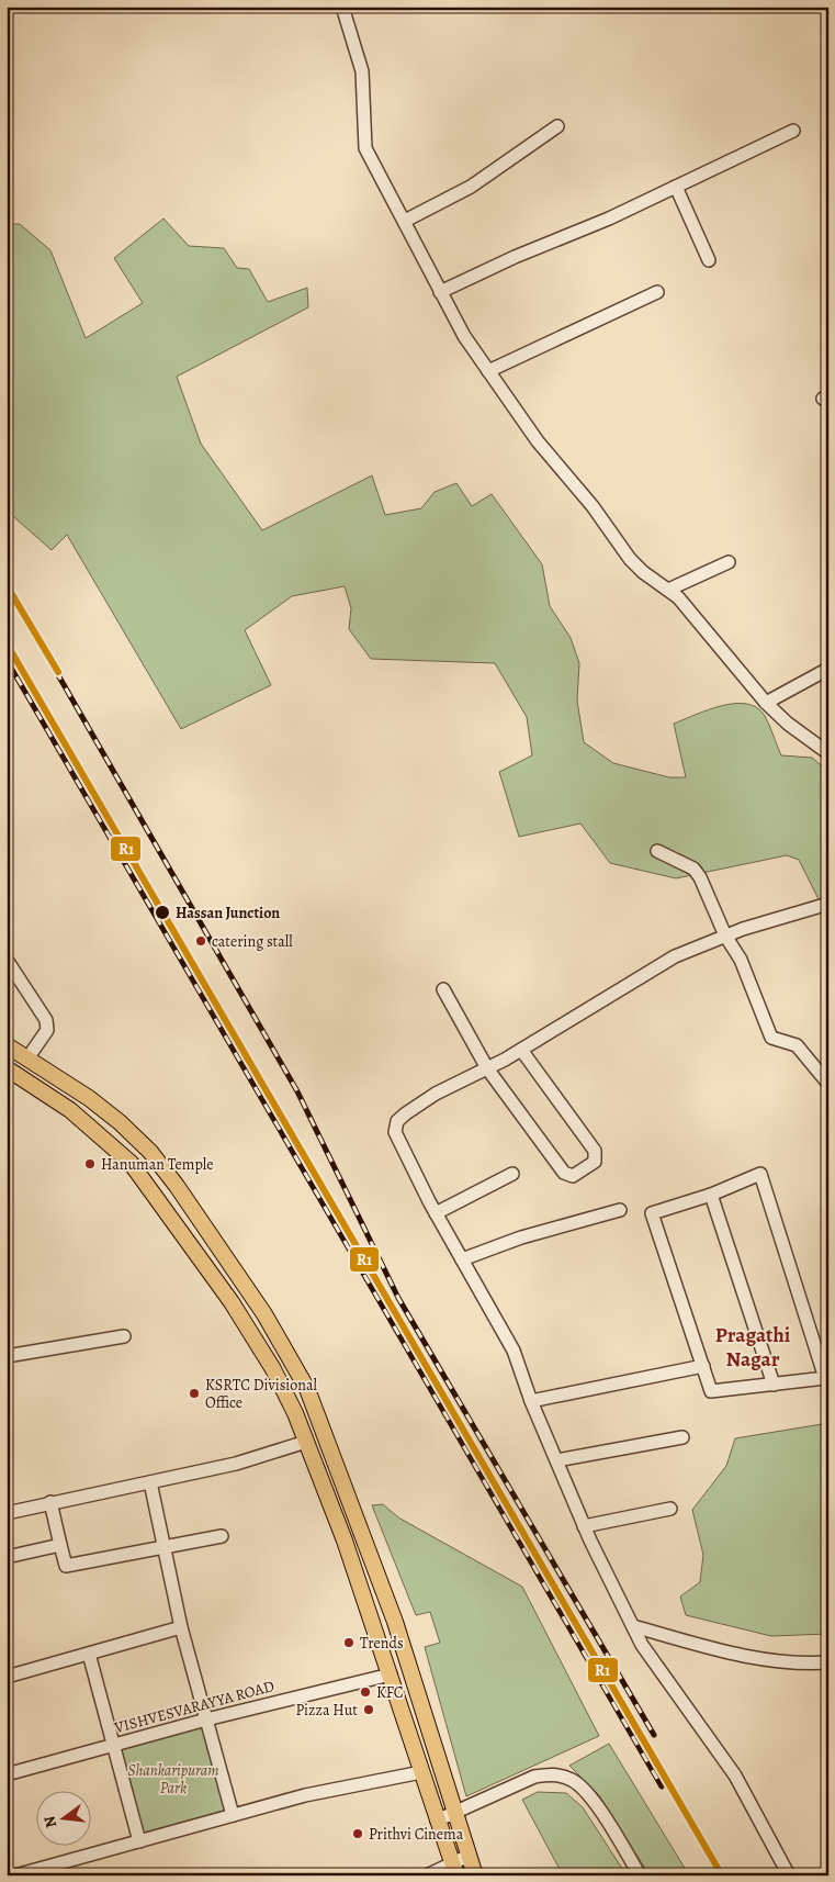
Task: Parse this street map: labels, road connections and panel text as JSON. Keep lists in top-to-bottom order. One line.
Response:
{"streets":{"street":["VISHVESVARAYYA ROAD"]},"districts":["Pragathi Nagar"],"parks":["Shankaripuram Park"],"places":["Hassan Junction","catering stall","Hanuman Temple","KSRTC Divisional Office","Trends","KFC","Pizza Hut","Prithvi Cinema"],"lines":["transit line R1"],"north":"left"}
